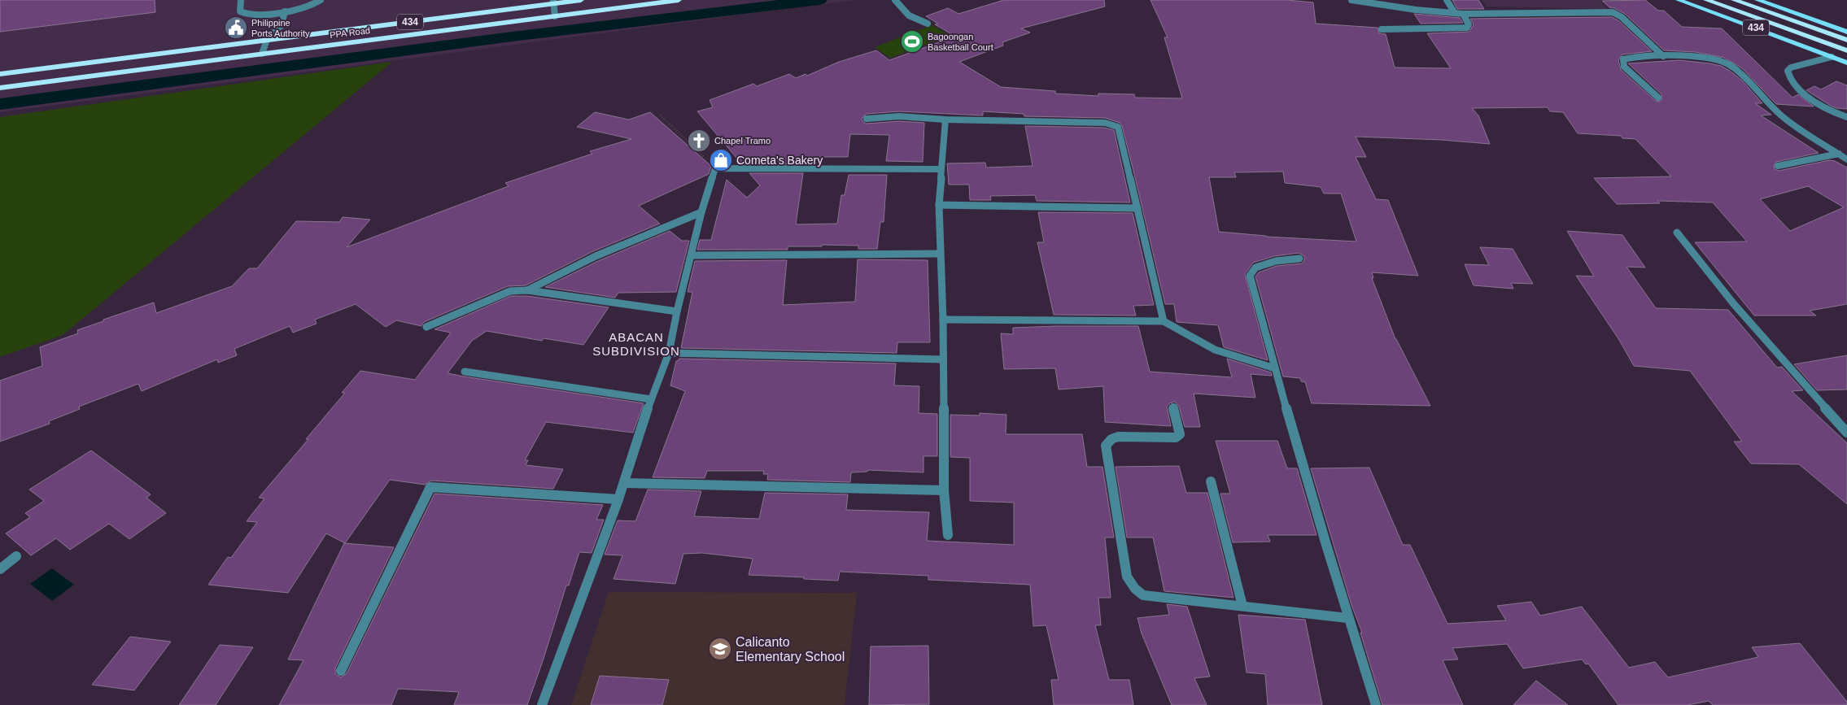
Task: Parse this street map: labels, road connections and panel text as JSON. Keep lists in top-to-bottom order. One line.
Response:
{"streets":{"highway":["434","PPA Road"]},"districts":["ABACAN SUBDIVISION"],"places":{"public building":["Philippine Ports Authority"],"sports":["Bagoongan Basketball Court"],"church":["Chapel Tramo"],"shop":["Cometa's Bakery"],"school or university":["Calicanto Elementary School"]}}
